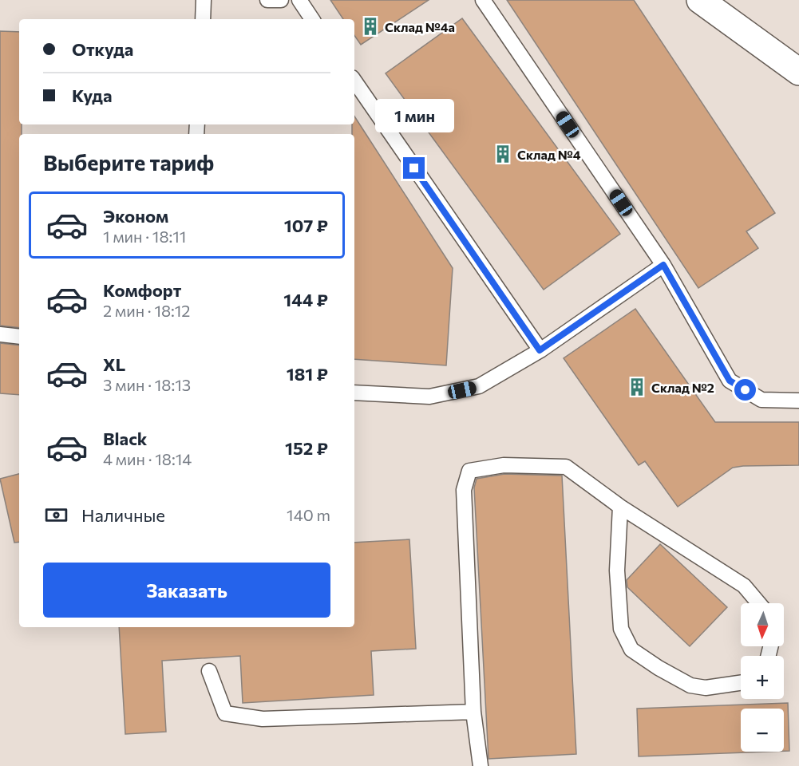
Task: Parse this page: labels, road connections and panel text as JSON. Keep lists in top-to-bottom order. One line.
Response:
{"places":{"building":["Склад №4а","Склад №4","Склад №2"]},"north":"bottom","page":{"banner":["Откуда","Куда"],"bubble":"1 мин","heading":"Выберите тариф","list":[{"name":"Эконом","note":"1 мин · 18:11","value":"107 ₽"},{"name":"Комфорт","note":"2 мин · 18:12","value":"144 ₽"},{"name":"XL","note":"3 мин · 18:13","value":"181 ₽"},{"name":"Black","note":"4 мин · 18:14","value":"152 ₽"}],"pay":["Наличные","140 m"],"buttons":"Заказать","map_buttons":["+","−"]}}
